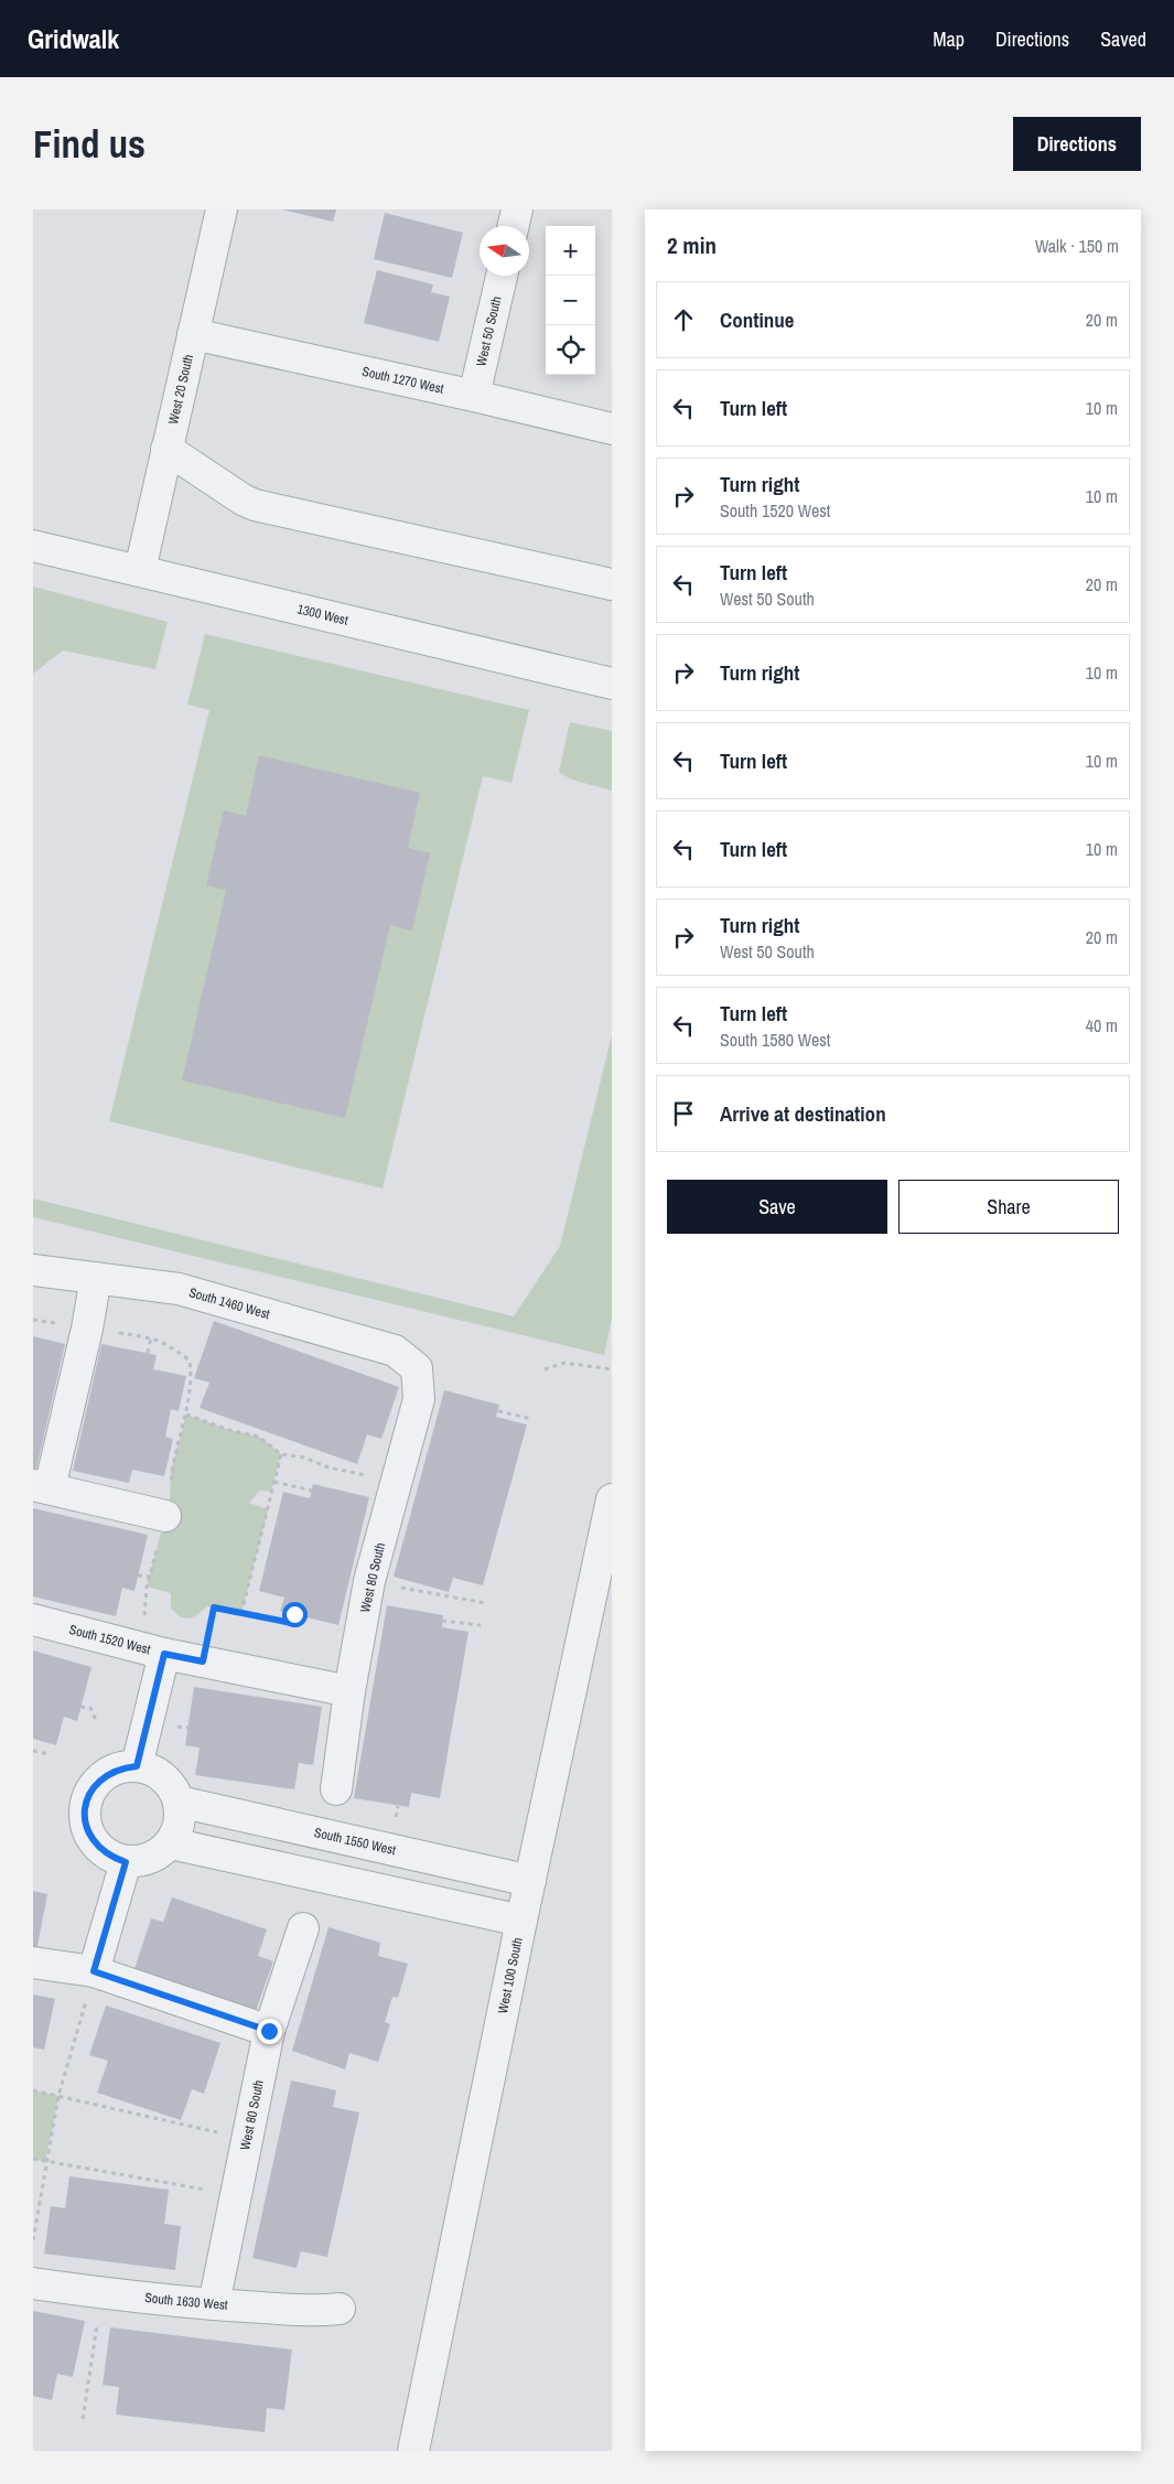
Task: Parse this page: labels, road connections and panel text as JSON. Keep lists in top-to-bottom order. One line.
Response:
{"streets":{"street":["West 50 South","South 1270 West","West 20 South","1300 West","South 1460 West","West 80 South","South 1520 West","South 1550 West","West 100 South","South 1630 West"]},"crossings":[["West 50 South","South 1270 West"],["South 1270 West","West 20 South"],["West 20 South","1300 West"],["South 1460 West","West 80 South"],["West 80 South","South 1520 West"],["West 80 South","South 1630 West"],["South 1550 West","West 100 South"]],"north":"left","page":{"header":"Gridwalk","nav":["Map","Directions","Saved"],"buttons":["Directions",["Save","Share"]],"title":"Find us","heading":["2 min","Walk · 150 m"],"map_buttons":["+","−"],"list":[["Continue","20 m"],["Turn left","10 m"],["Turn right","South 1520 West","10 m"],["Turn left","West 50 South","20 m"],["Turn right","10 m"],["Turn left","10 m"],["Turn left","10 m"],["Turn right","West 50 South","20 m"],["Turn left","South 1580 West","40 m"],"Arrive at destination"]}}
